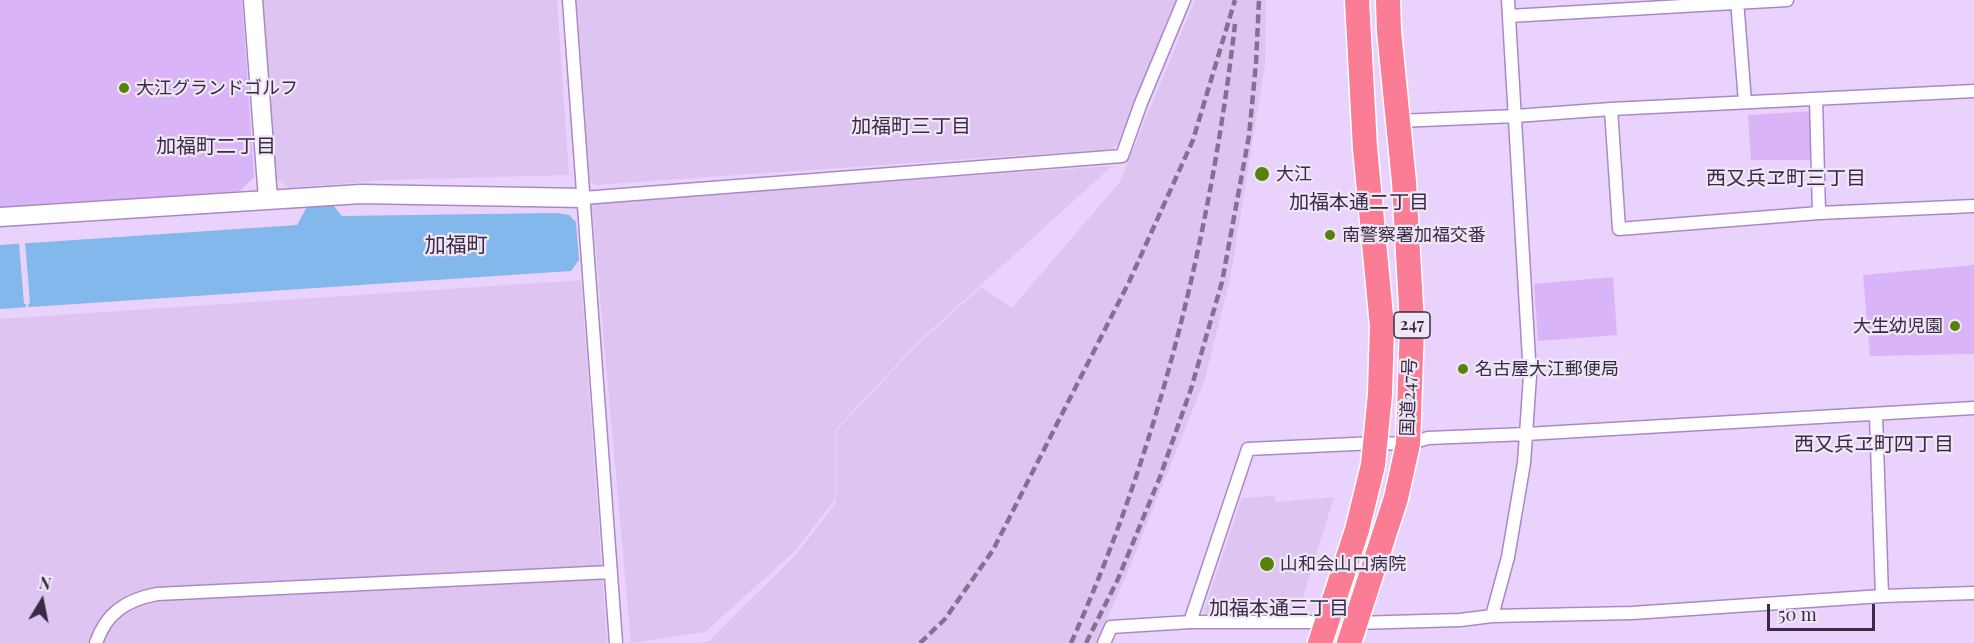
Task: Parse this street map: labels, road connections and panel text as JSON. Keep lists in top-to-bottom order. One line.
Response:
{"streets":{"highway":["247","国道247号"]},"districts":["加福町三丁目","加福町二丁目","西又兵ヱ町三丁目","加福本通二丁目","加福町","西又兵ヱ町四丁目","加福本通三丁目"],"places":["大江グランドゴルフ","大江","南警察署加福交番","大生幼児園","名古屋大江郵便局","山和会山口病院"],"scale_bar":"50 m","north":"top"}
